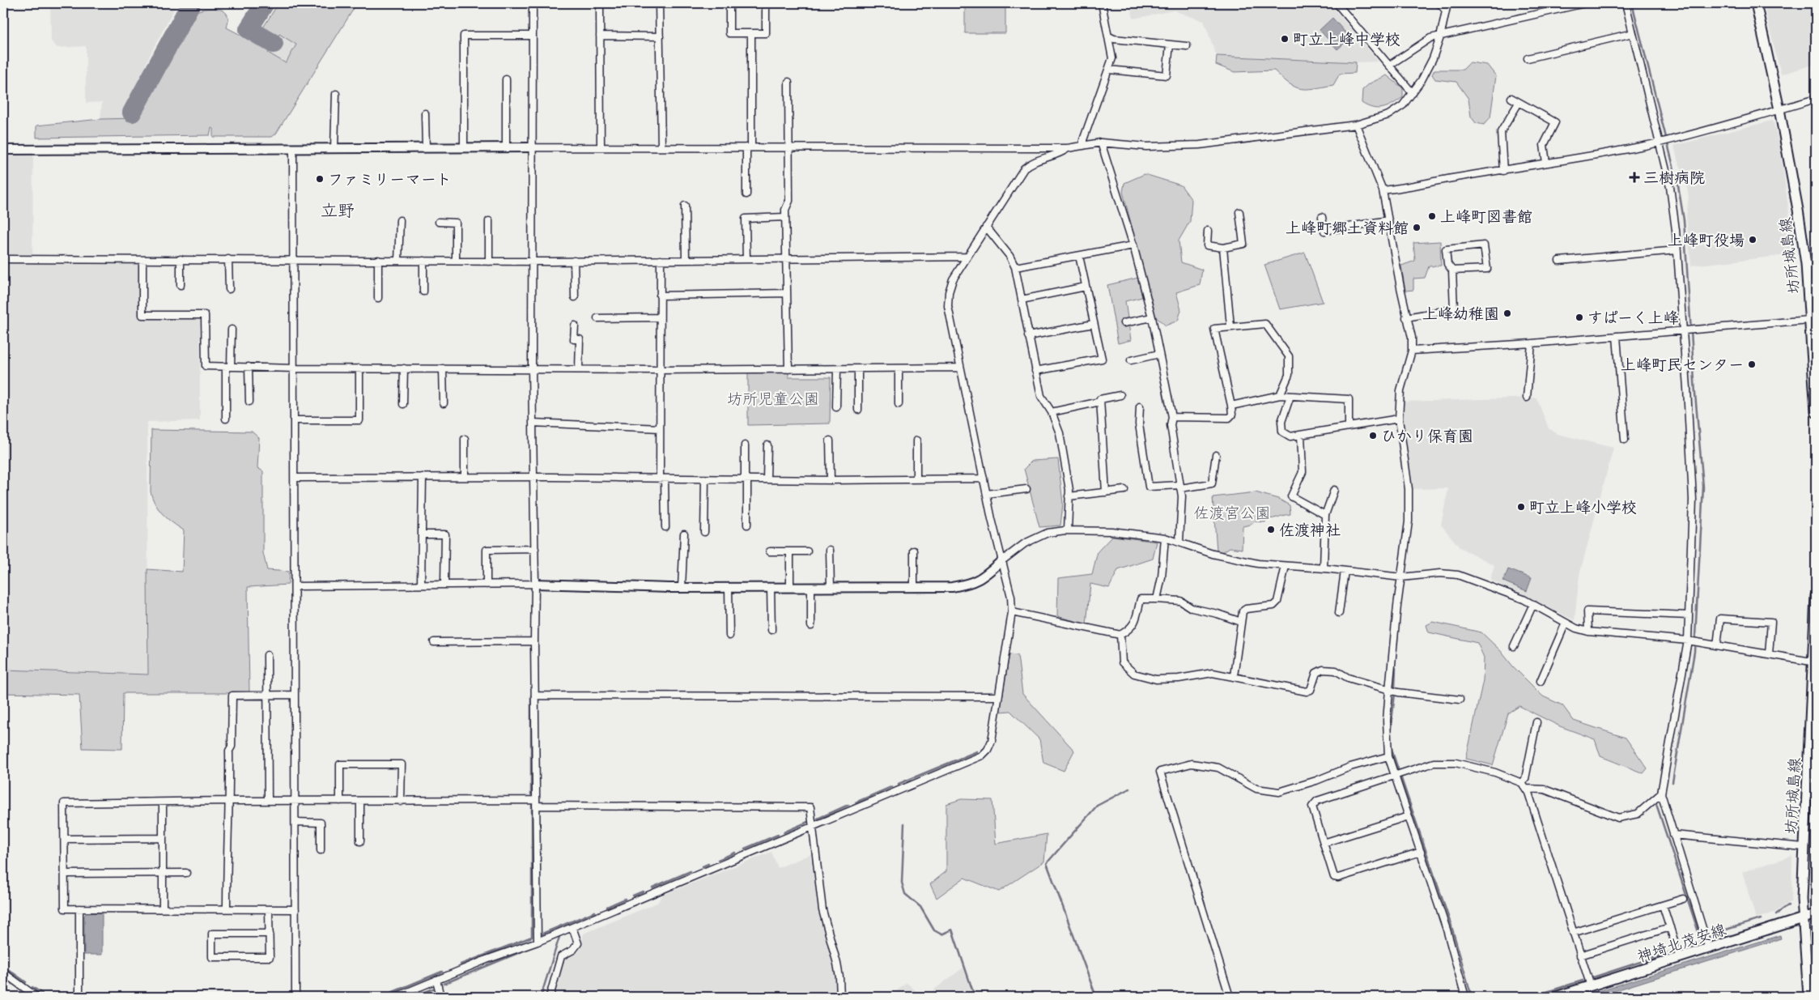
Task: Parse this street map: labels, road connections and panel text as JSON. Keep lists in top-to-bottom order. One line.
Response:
{"streets":{"main road":["坊所城島線","神埼北茂安線"]},"crossings":[["坊所城島線","神埼北茂安線"]],"districts":["立野"],"parks":["坊所児童公園","佐渡宮公園"],"places":{"other":["町立上峰中学校","ファミリーマート","上峰町図書館","上峰町郷土資料館","上峰町役場","上峰幼稚園","すぱーく上峰","上峰町民センター","ひかり保育園","町立上峰小学校","佐渡神社"],"health":["三樹病院"]}}
